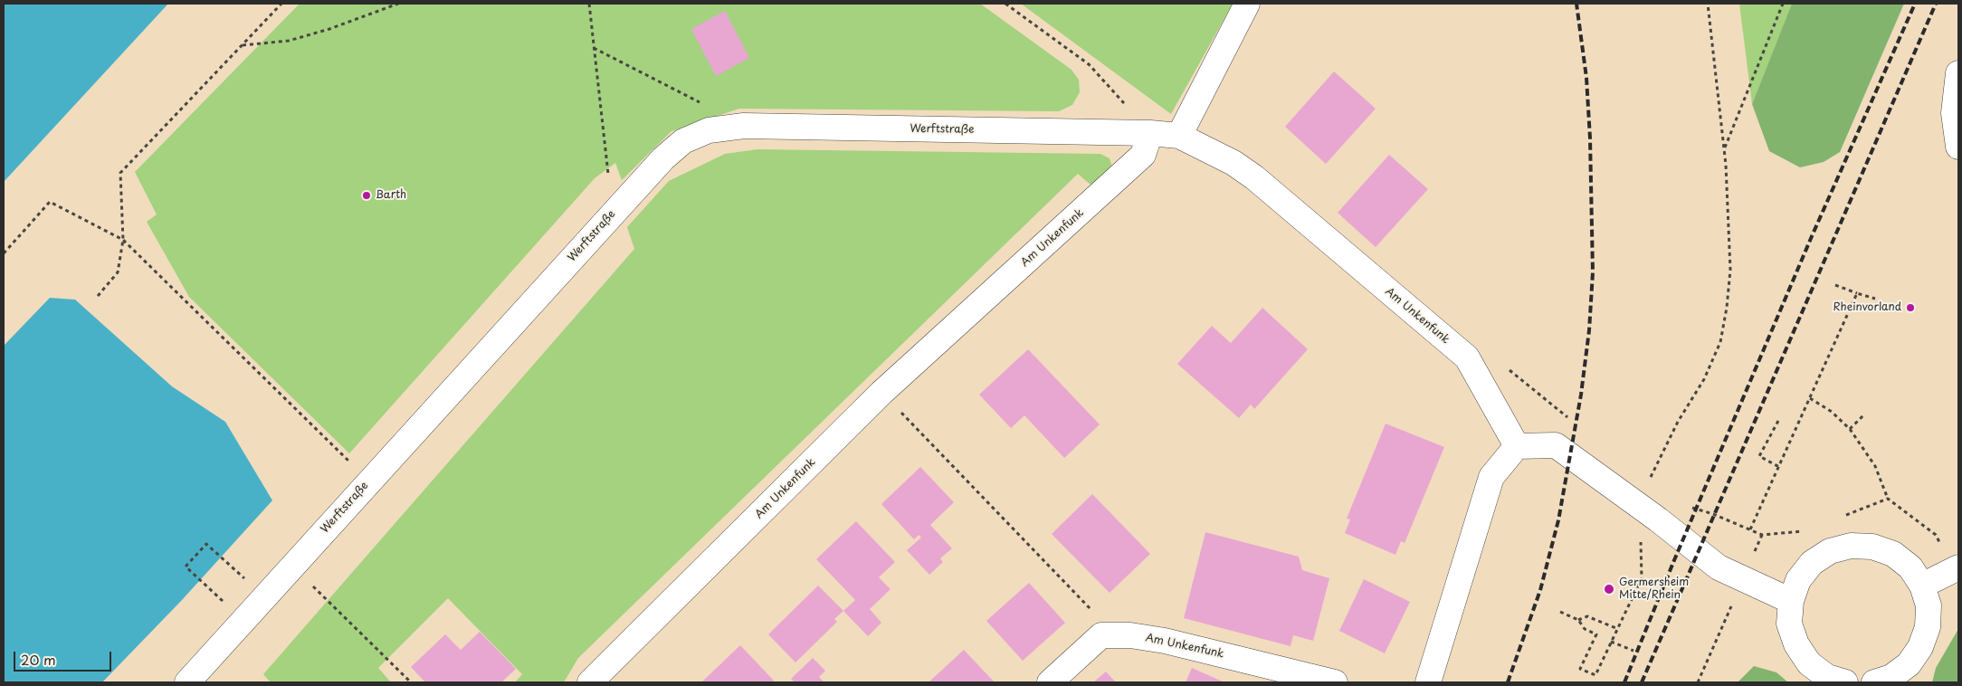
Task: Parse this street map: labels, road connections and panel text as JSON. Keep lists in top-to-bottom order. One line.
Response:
{"streets":{"street":["Werftstraße","Am Unkenfunk"]},"crossings":[["Werftstraße","Am Unkenfunk"]],"places":["Barth","Rheinvorland","Germersheim Mitte/Rhein"],"scale_bar":"20 m"}
